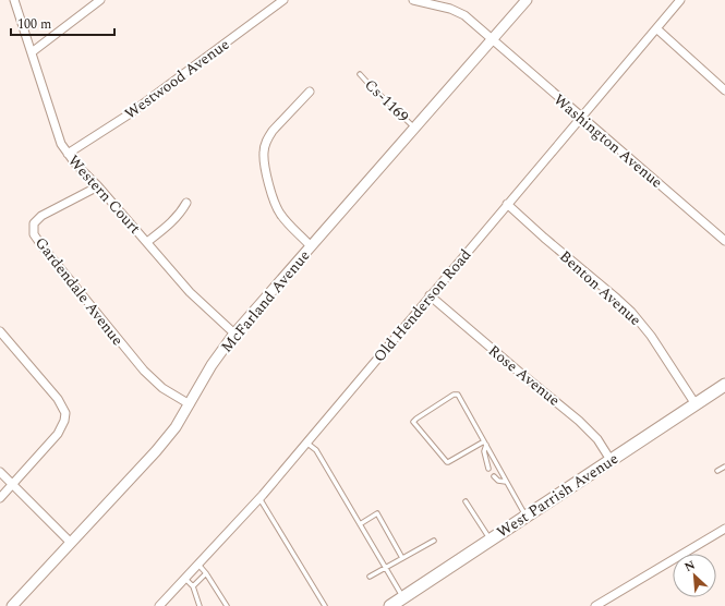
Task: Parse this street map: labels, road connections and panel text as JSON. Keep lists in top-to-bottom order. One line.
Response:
{"streets":{"main road":["West Parrish Avenue"],"street":["Westwood Avenue","Washington Avenue","Western Court","Benton Avenue","Gardendale Avenue","McFarland Avenue","Old Henderson Road","Rose Avenue"],"lane":["Cs-1169"]},"crossings":[["Westwood Avenue","Western Court"],["Cs-1169","McFarland Avenue"],["Washington Avenue","McFarland Avenue"],["Washington Avenue","Old Henderson Road"],["Western Court","Gardendale Avenue"],["Western Court","McFarland Avenue"],["Benton Avenue","Old Henderson Road"],["Benton Avenue","West Parrish Avenue"],["Gardendale Avenue","McFarland Avenue"],["Old Henderson Road","Rose Avenue"],["Rose Avenue","West Parrish Avenue"]],"scale_bar":"100 m","north":"top left"}
